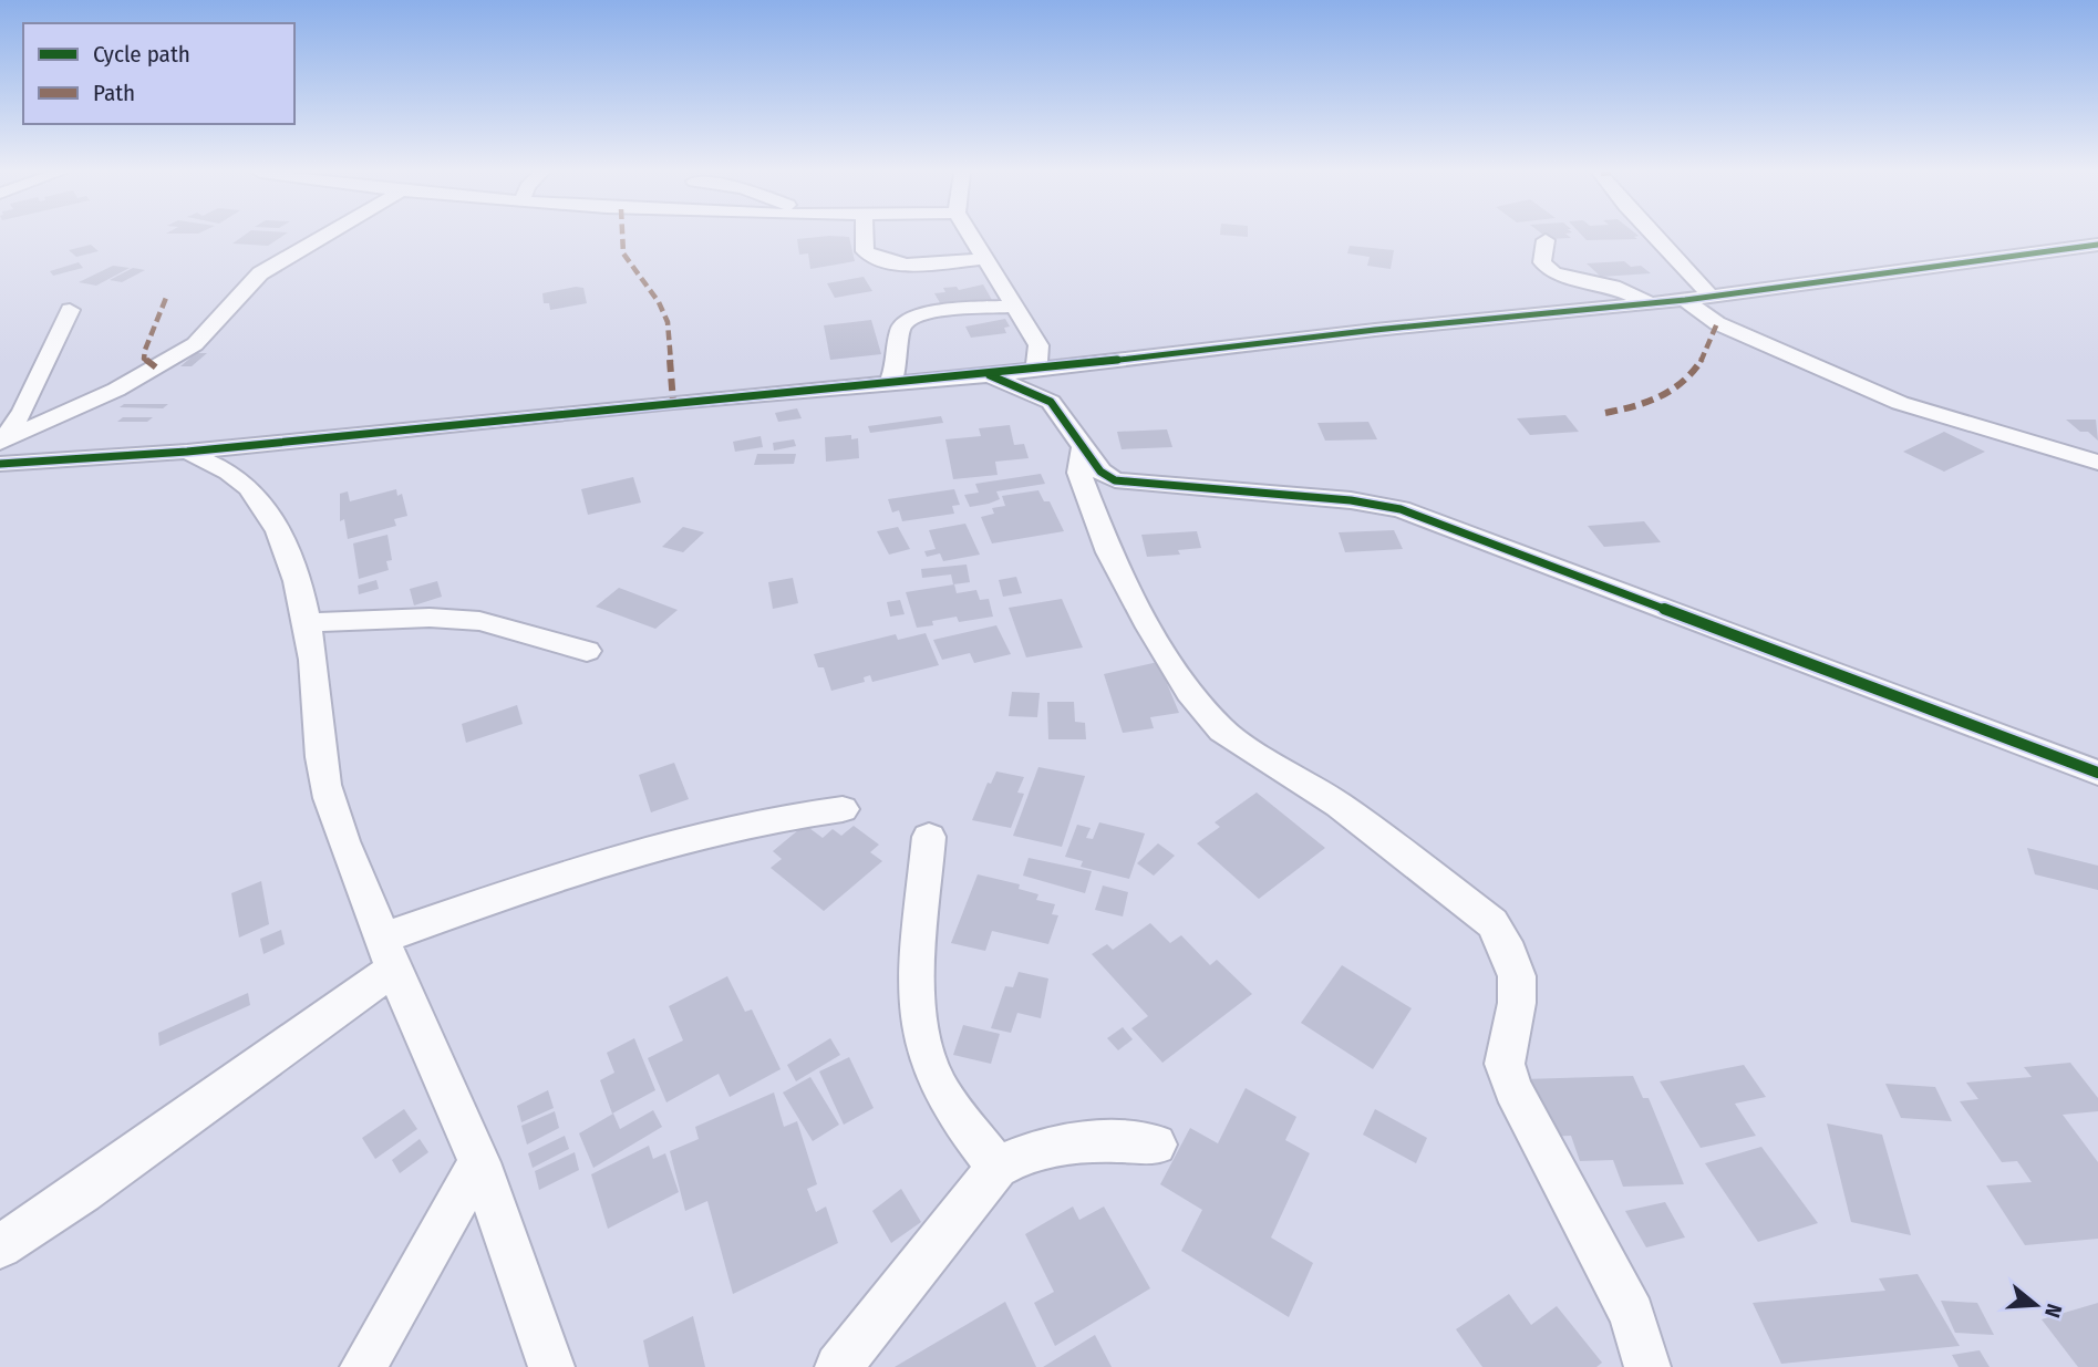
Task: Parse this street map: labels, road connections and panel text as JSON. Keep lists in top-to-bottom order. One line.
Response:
{"legend":["Cycle path","Path"],"north":"right"}
